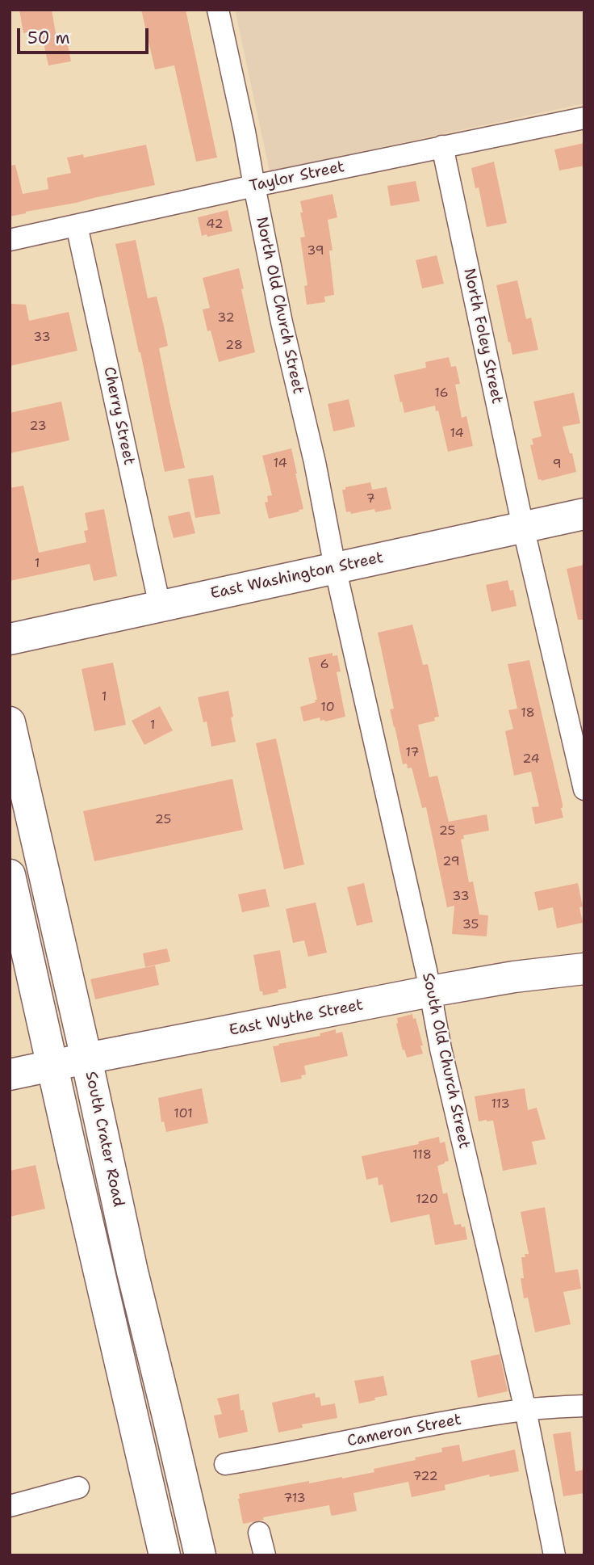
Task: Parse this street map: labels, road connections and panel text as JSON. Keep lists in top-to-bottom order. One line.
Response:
{"streets":{"main road":["East Washington Street","East Wythe Street","South Crater Road"],"street":["Taylor Street","North Old Church Street","North Foley Street","Cherry Street","South Old Church Street","Cameron Street"]},"crossings":[["Taylor Street","North Old Church Street"],["Taylor Street","North Foley Street"],["Taylor Street","Cherry Street"],["North Old Church Street","East Washington Street"],["North Old Church Street","South Old Church Street"],["North Foley Street","East Washington Street"],["Cherry Street","East Washington Street"],["East Washington Street","South Old Church Street"],["East Wythe Street","South Old Church Street"],["East Wythe Street","South Crater Road"],["South Old Church Street","Cameron Street"]],"house_numbers":["42","39","32","33","28","16","23","14","14","9","7","1","6","1","10","18","1","17","24","25","25","29","33","35","113","101","118","120","722","713"],"scale_bar":"50 m"}
